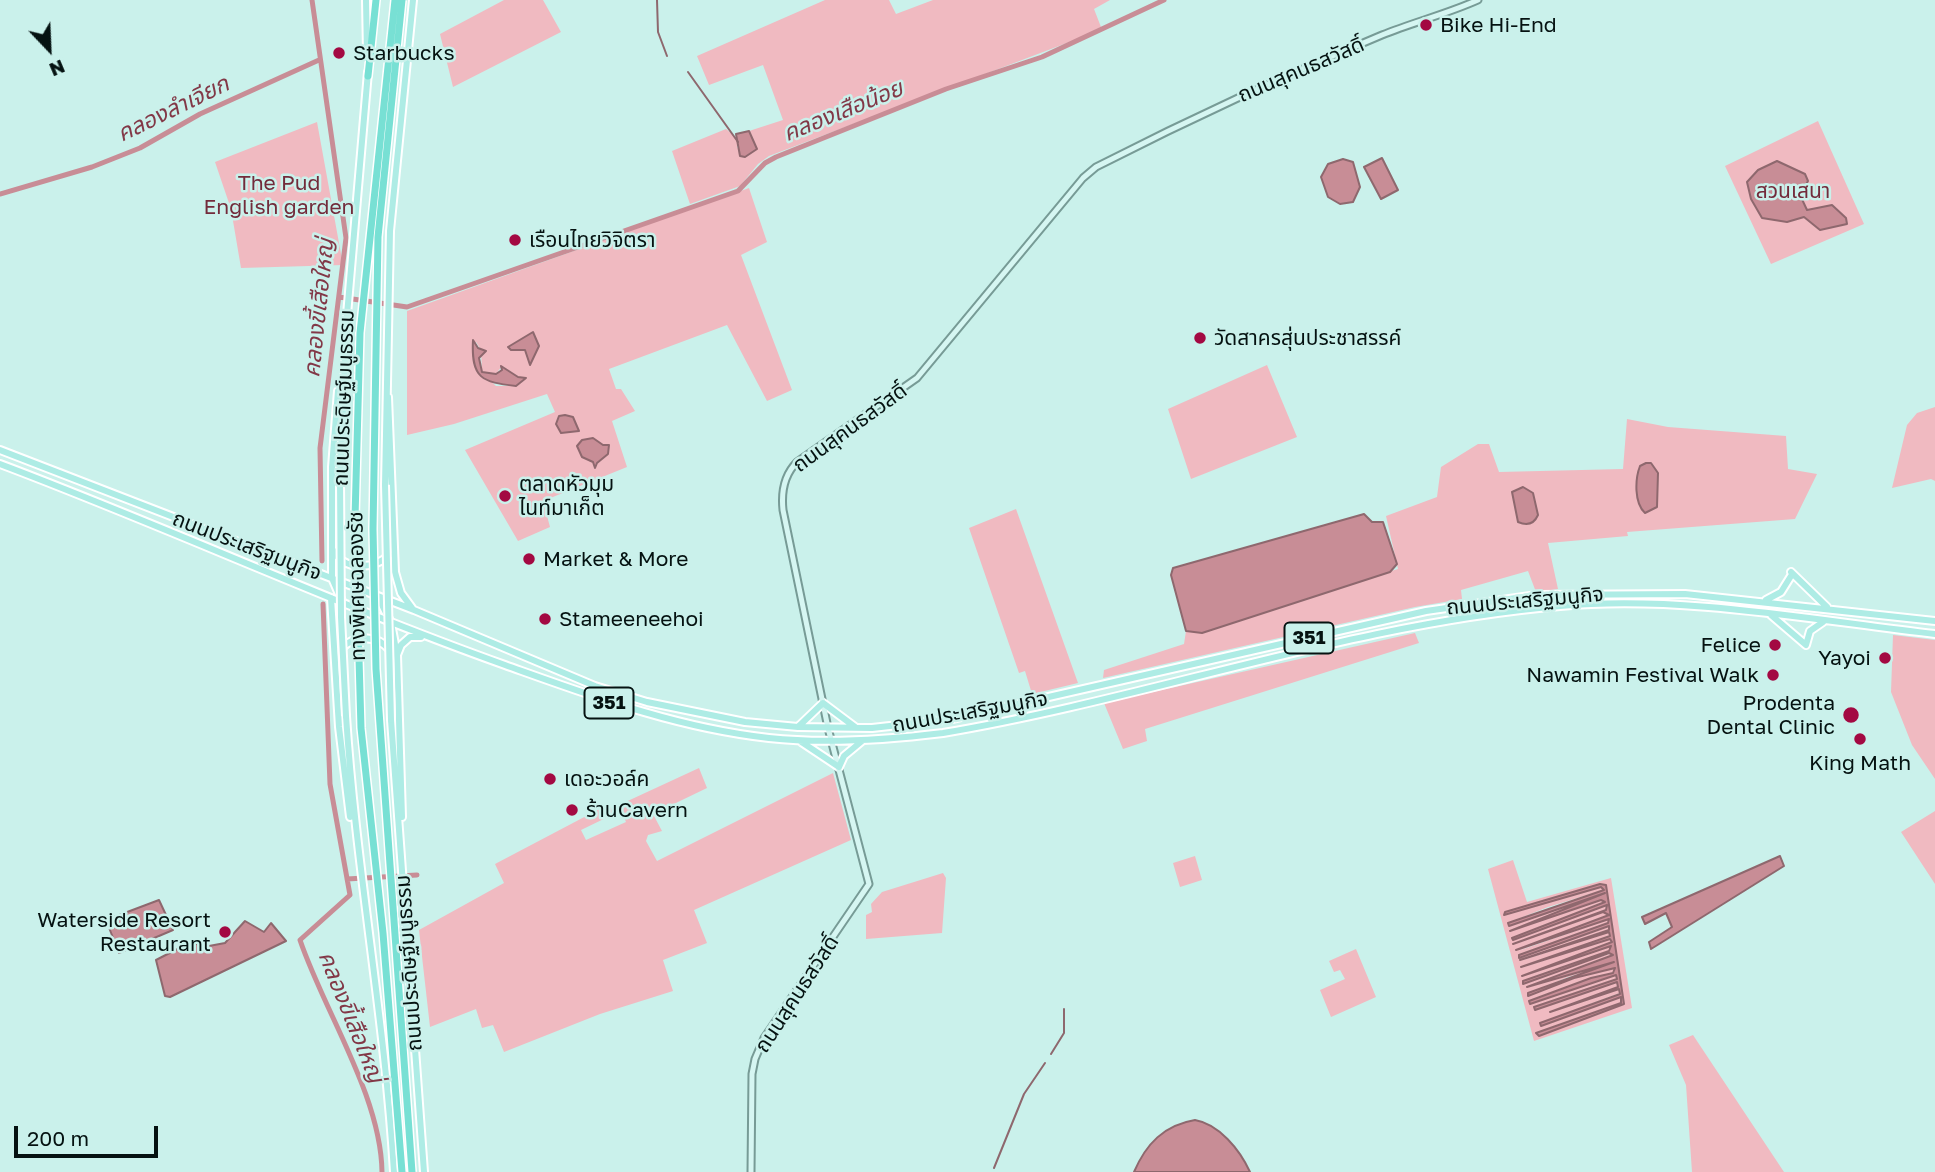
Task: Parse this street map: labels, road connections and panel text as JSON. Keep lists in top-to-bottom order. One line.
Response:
{"streets":{"highway":["ทางพิเศษฉลองรัช"],"main road":["ถนนสุคนธสวัสดิ์","ถนนประดิษฐ์มนูธรรม","ถนนประเสริฐมนูกิจ","351"]},"crossings":[["ถนนสุคนธสวัสดิ์","ถนนประเสริฐมนูกิจ"]],"water":["คลองลำเจียก","คลองเสือน้อย","คลองขี้เสือใหญ่"],"parks":["The Pud English garden","สวนเสนา"],"places":["Bike Hi-End","Starbucks","เรือนไทยวิจิตรา","วัดสาครสุ่นประชาสรรค์","ตลาดหัวมุม ไนท์มาเก็ต","Market & More","Stameeneehoi","Felice","Yayoi","Nawamin Festival Walk","Prodenta Dental Clinic","King Math","เดอะวอล์ค","ร้านCavern","Waterside Resort Restaurant"],"scale_bar":"200 m","north":"bottom right"}
